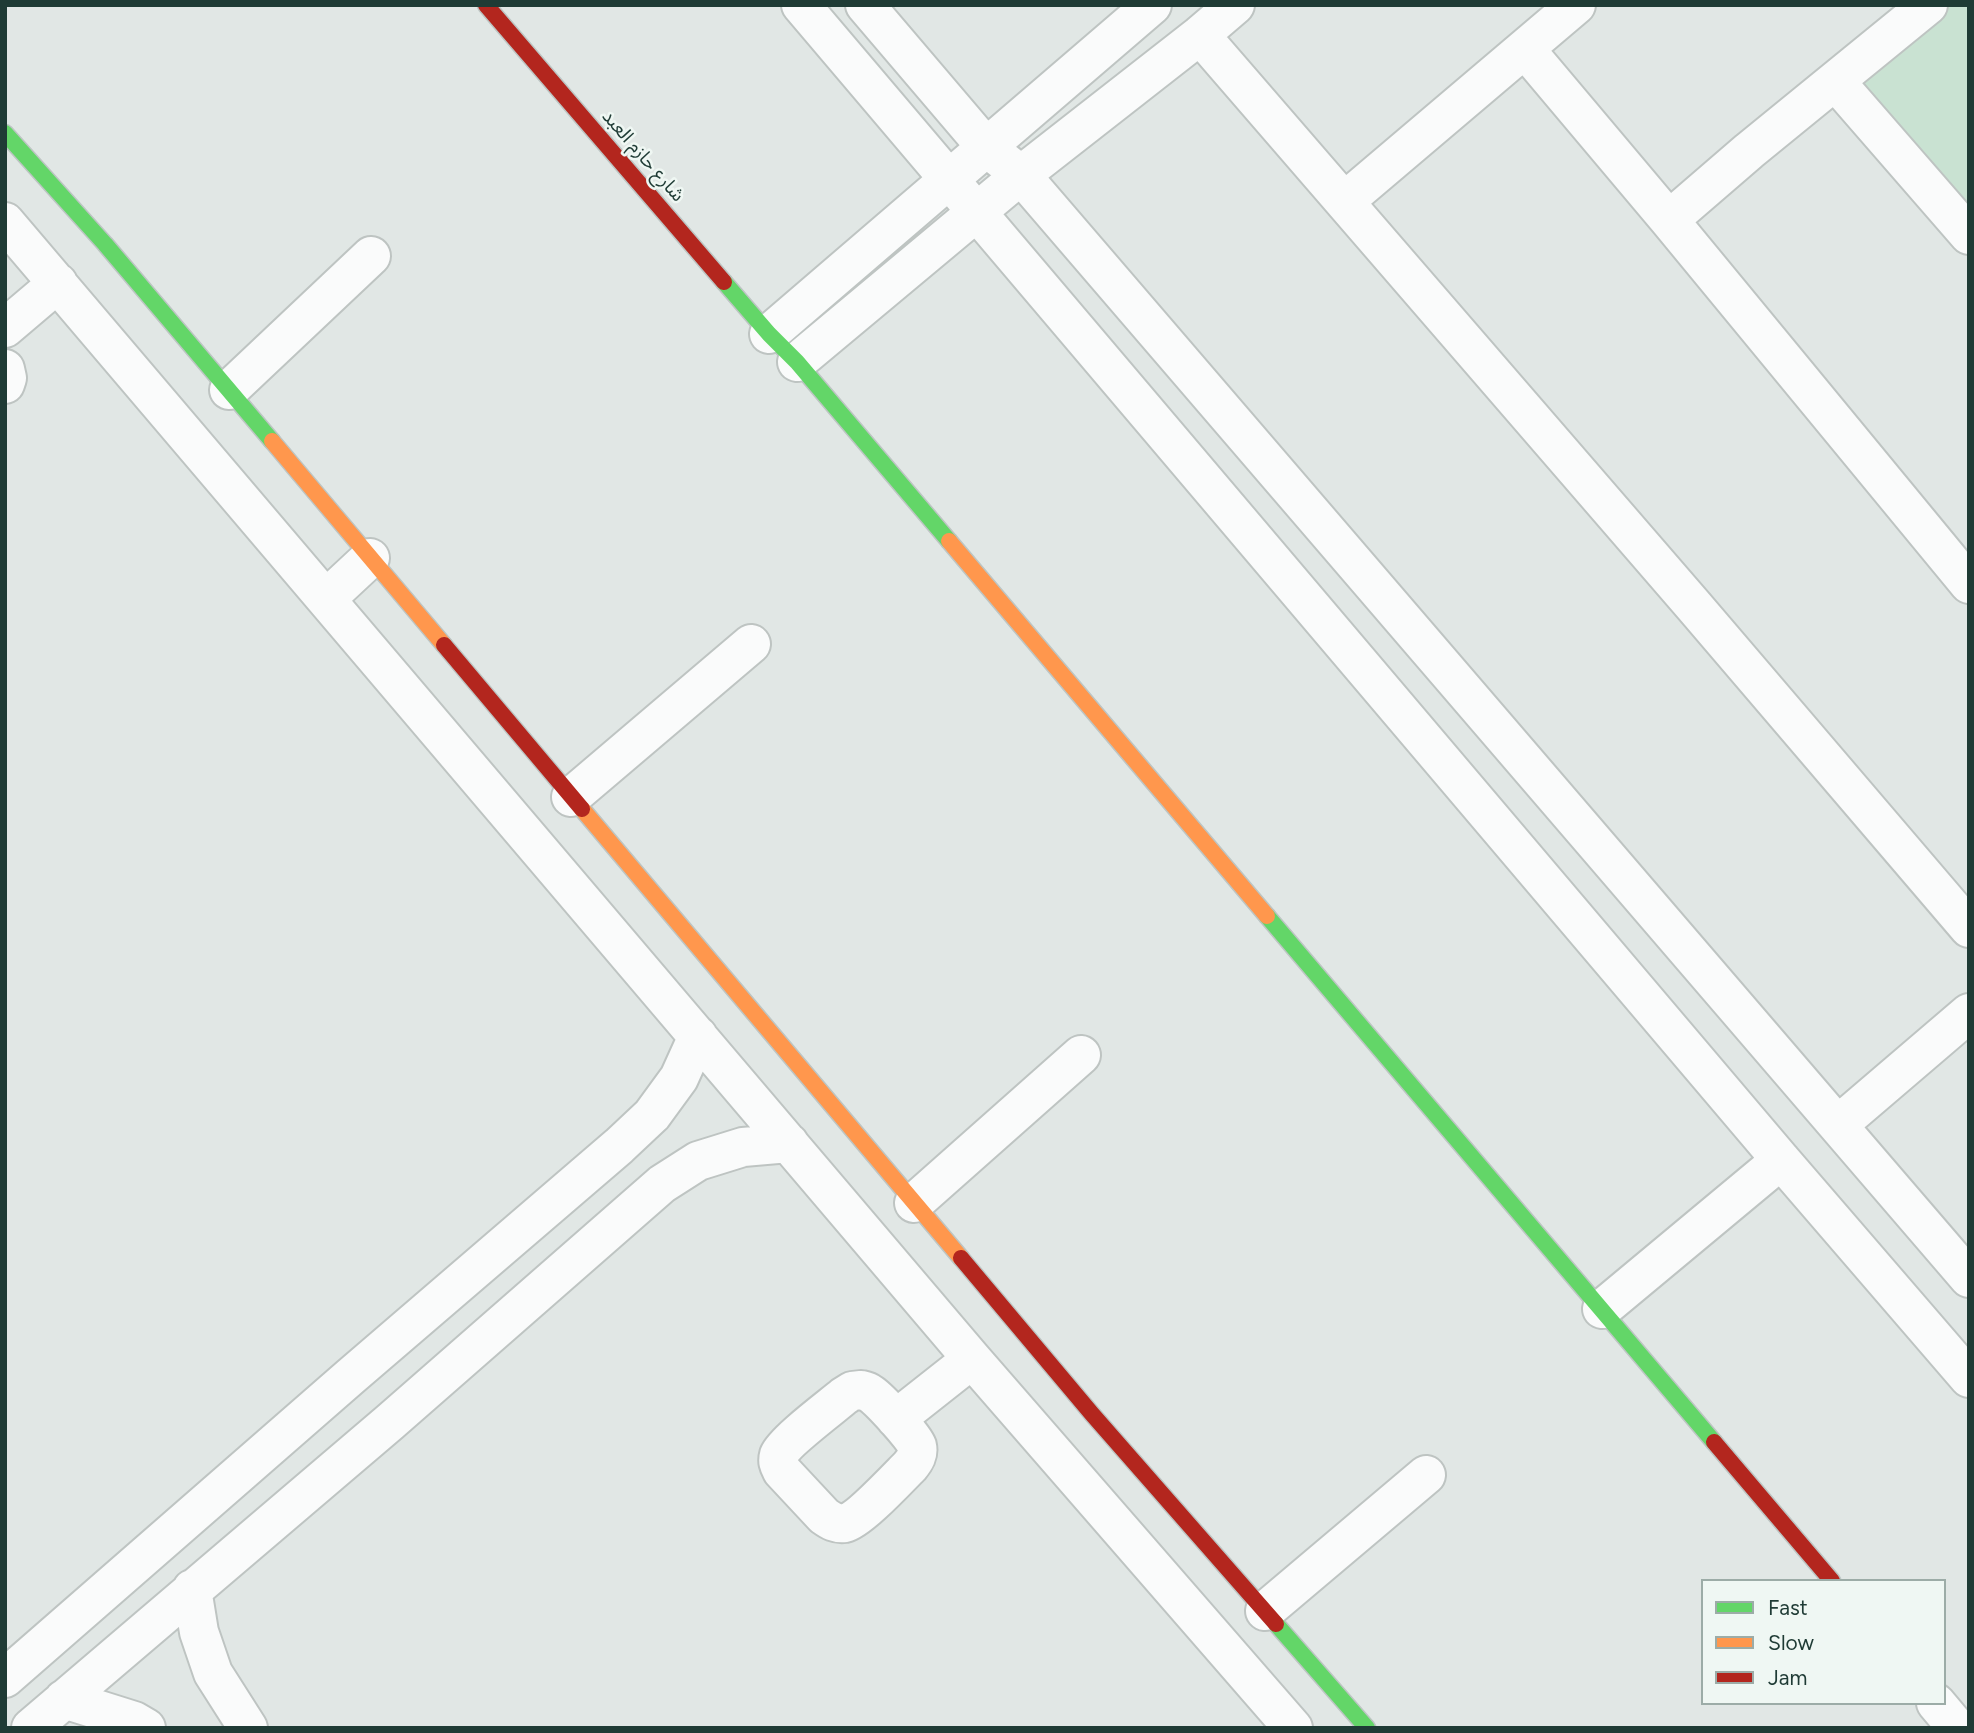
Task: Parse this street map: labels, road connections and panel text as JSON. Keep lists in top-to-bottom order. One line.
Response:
{"streets":{"street":["شارع حازم العبد"]},"legend":["Fast","Slow","Jam"]}
